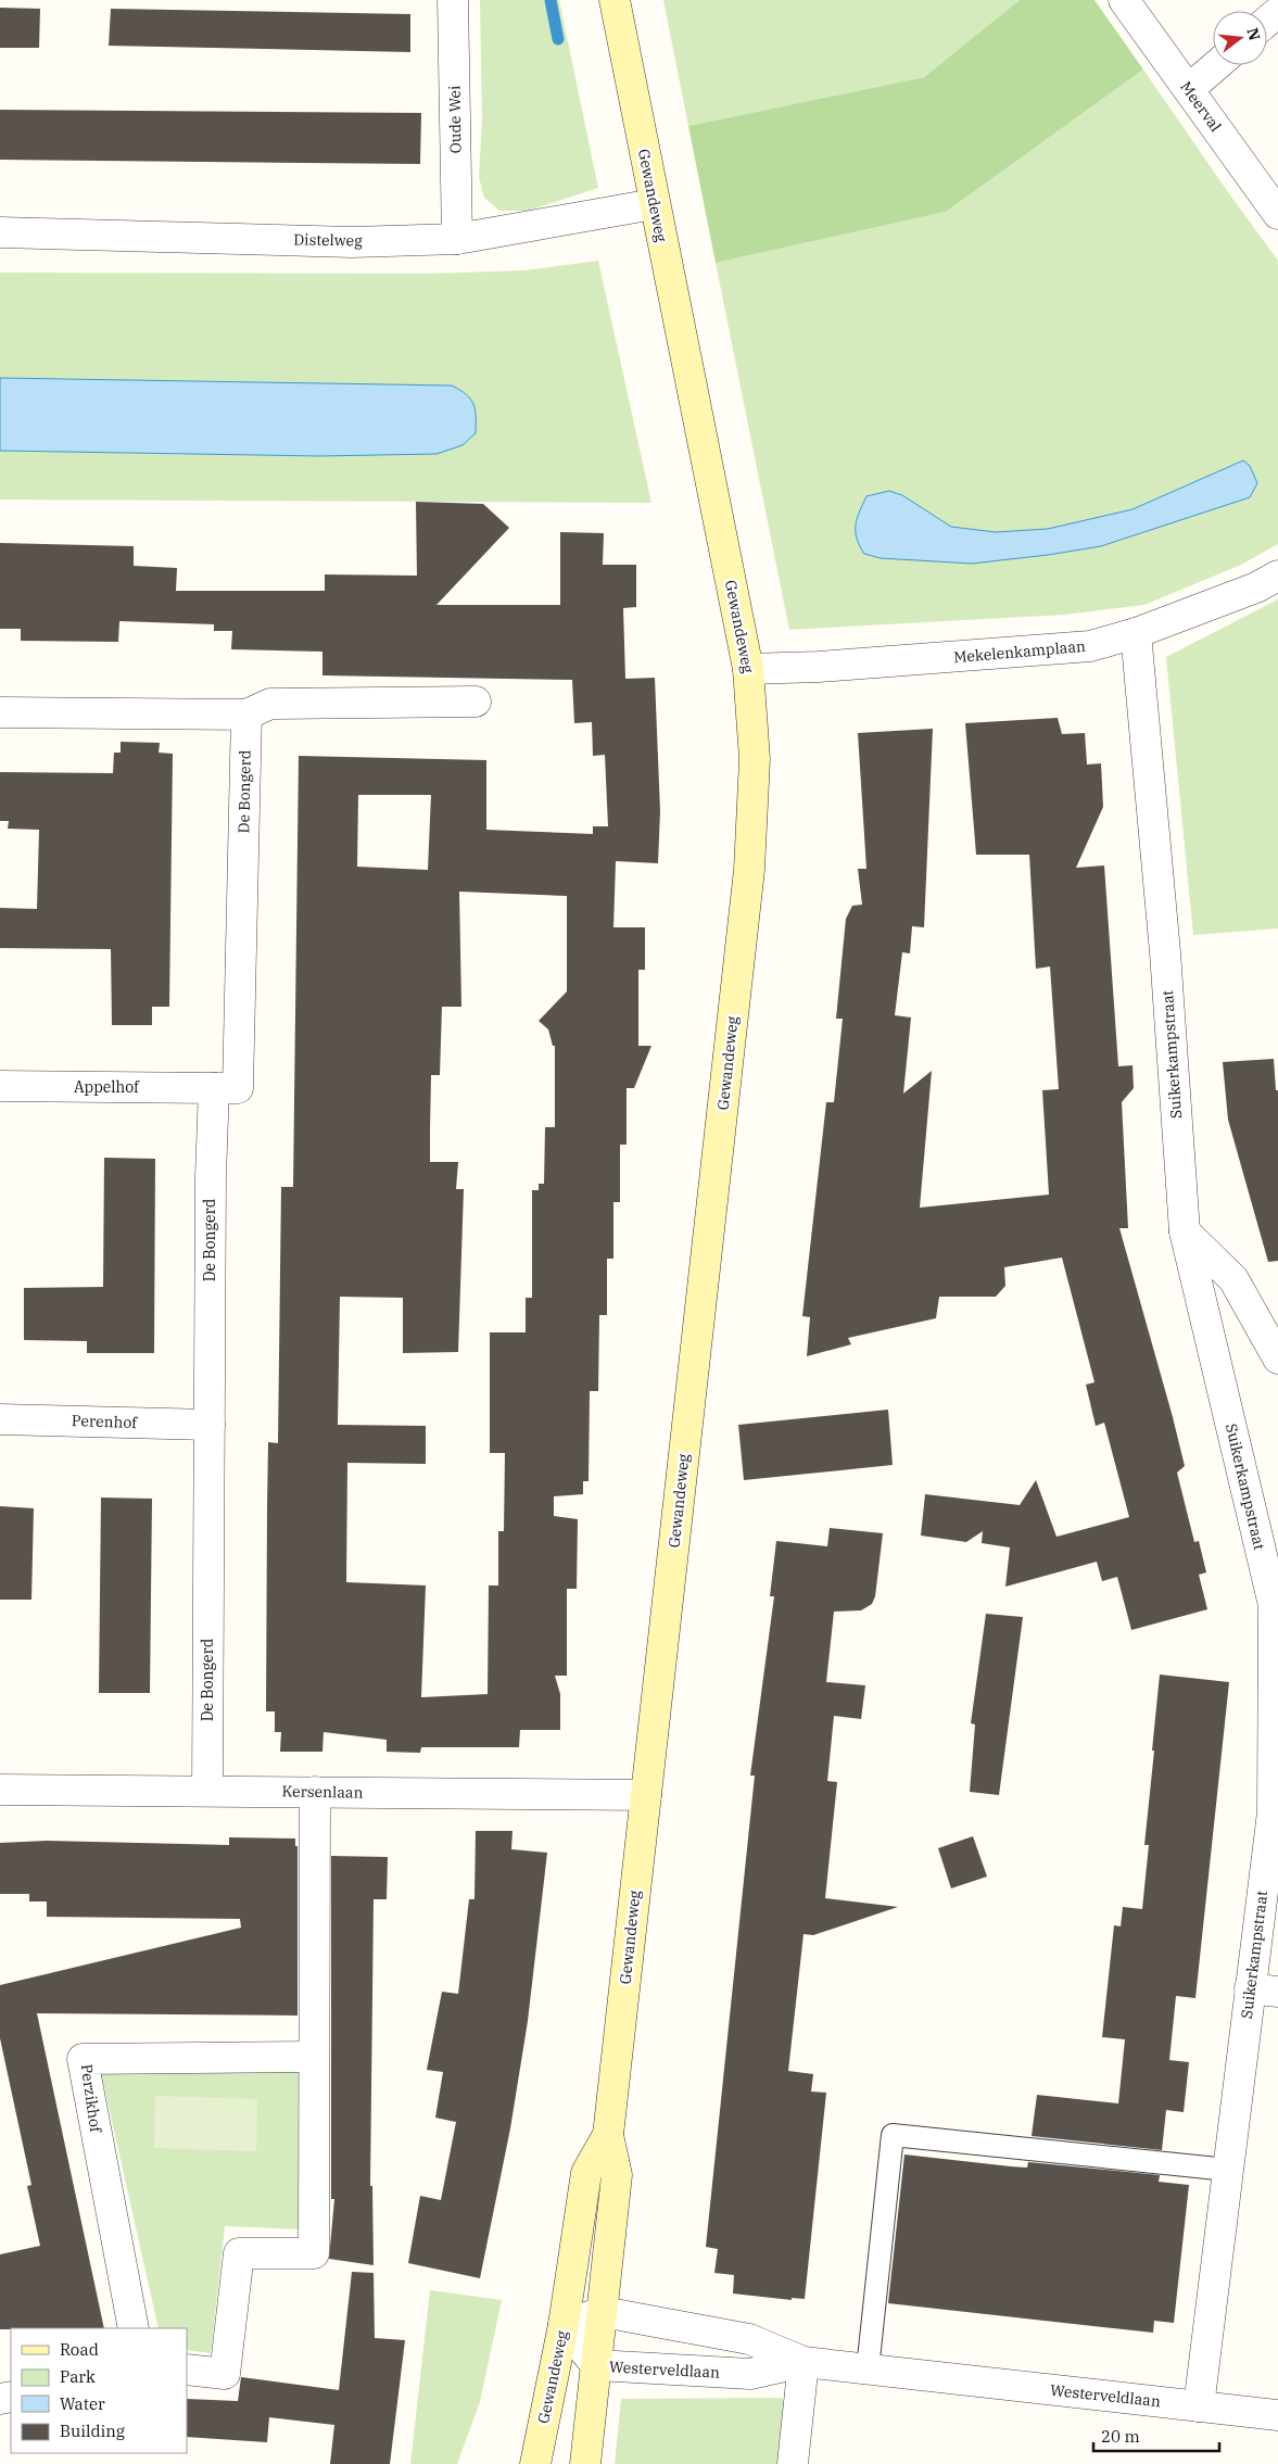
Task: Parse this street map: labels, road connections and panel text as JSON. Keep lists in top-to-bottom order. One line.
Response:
{"streets":{"street":["Meerval","Oude Wei","Gewandeweg","Distelweg","Mekelenkamplaan","De Bongerd","Suikerkampstraat","Appelhof","Perenhof","Kersenlaan","Perzikhof","Westerveldlaan"]},"crossings":[["Oude Wei","Distelweg"],["Gewandeweg","Distelweg"],["Gewandeweg","Mekelenkamplaan"],["Gewandeweg","Kersenlaan"],["Gewandeweg","Westerveldlaan"],["Mekelenkamplaan","Suikerkampstraat"],["De Bongerd","Appelhof"],["De Bongerd","Perenhof"],["De Bongerd","Kersenlaan"],["Suikerkampstraat","Westerveldlaan"]],"legend":["Road","Park","Water","Building"],"scale_bar":"20 m","north":"right"}
